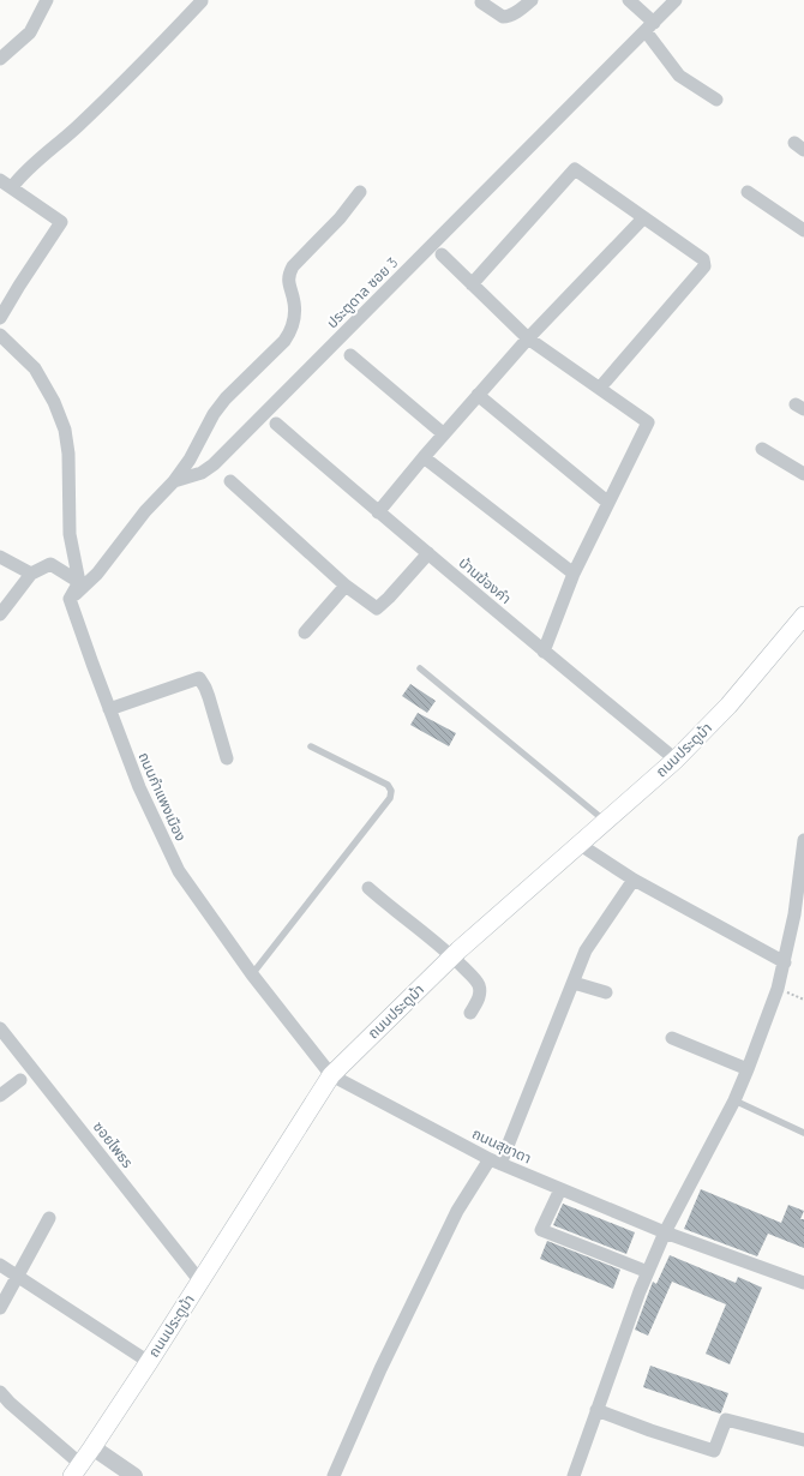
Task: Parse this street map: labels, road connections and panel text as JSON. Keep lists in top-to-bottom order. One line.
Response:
{"streets":{"main road":["ถนนประตูม้า"],"street":["ประตูดาล ซอย 3","บ้านฆ้องคำ","ถนนกำแพงเมือง","ซอยไพธร","ถนนสุชาดา"]},"crossings":[["ประตูดาล ซอย 3","ถนนกำแพงเมือง"],["บ้านฆ้องคำ","ถนนประตูม้า"],["ถนนประตูม้า","ถนนกำแพงเมือง"],["ถนนประตูม้า","ซอยไพธร"],["ถนนประตูม้า","ถนนสุชาดา"],["ถนนกำแพงเมือง","ถนนสุชาดา"]]}
